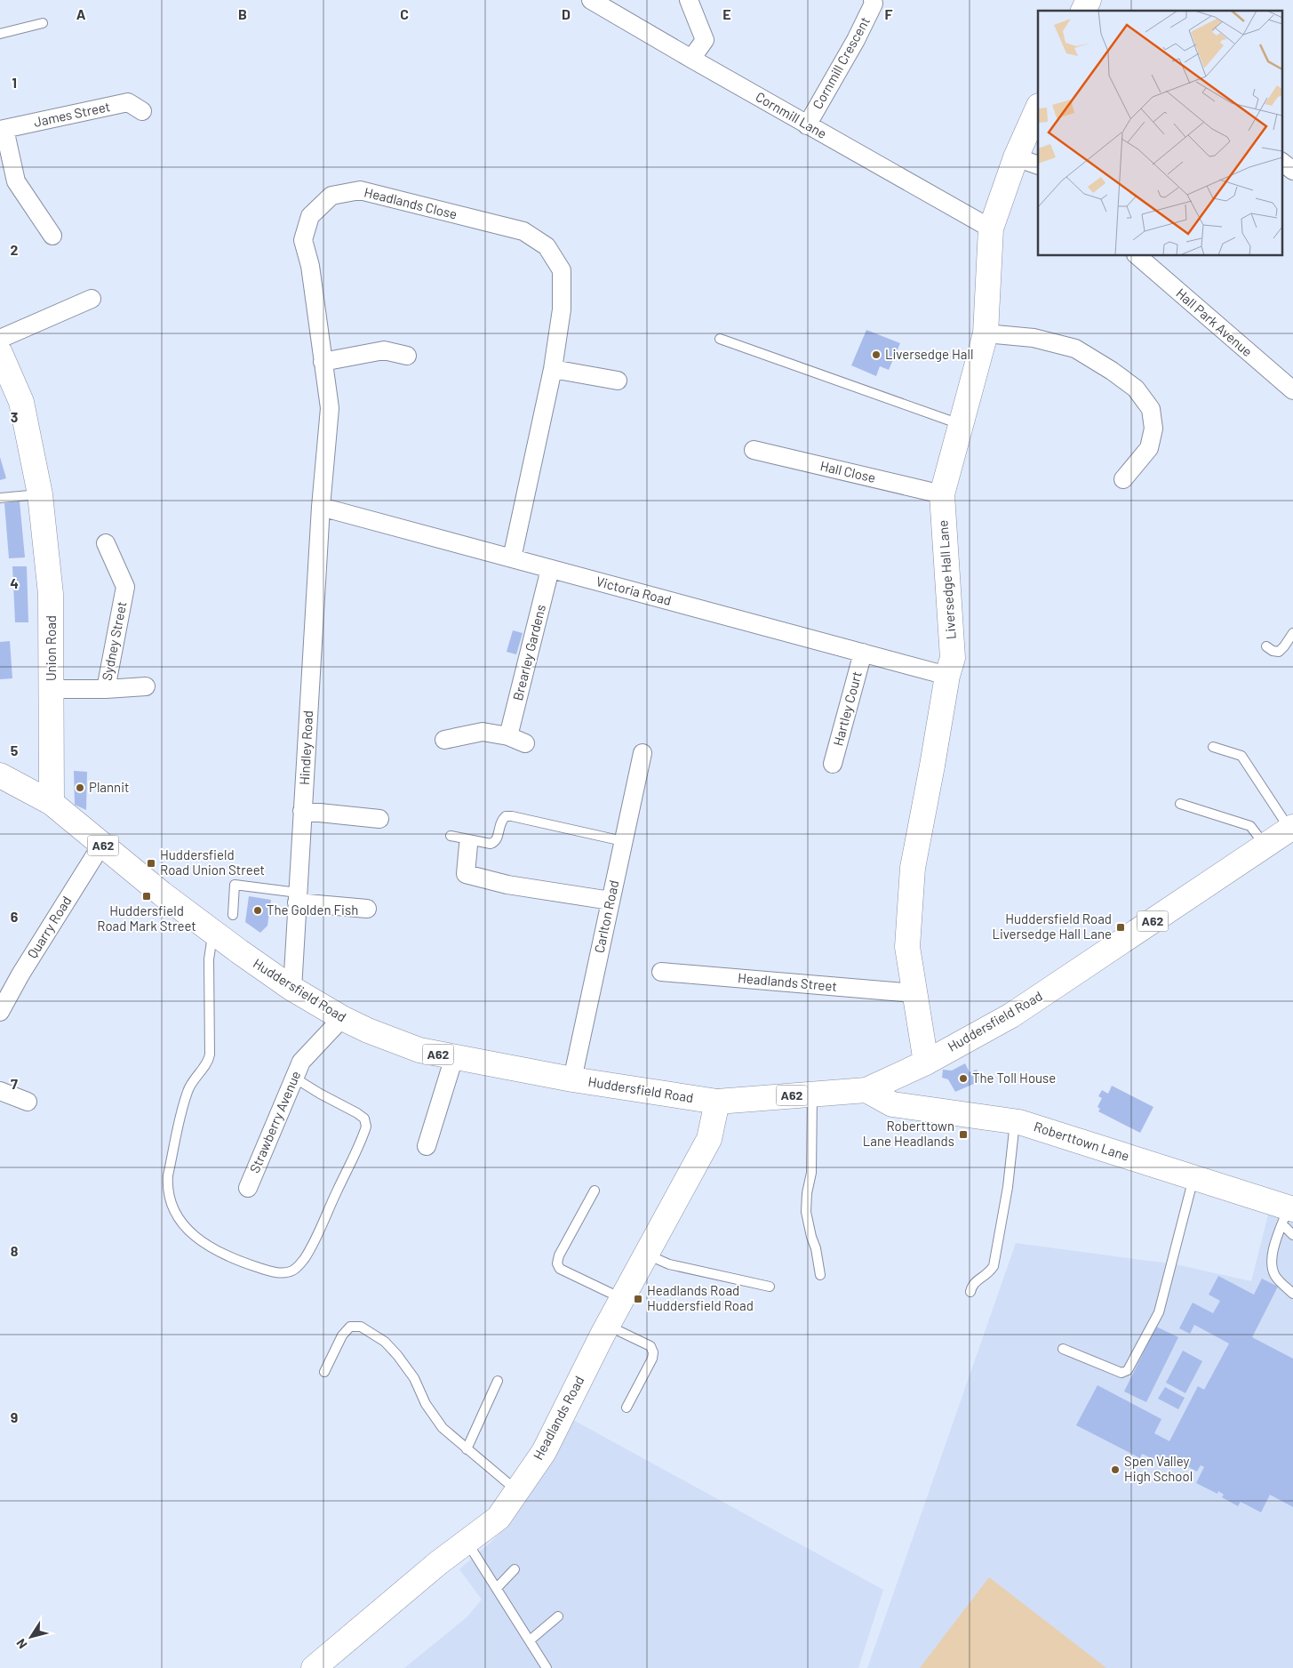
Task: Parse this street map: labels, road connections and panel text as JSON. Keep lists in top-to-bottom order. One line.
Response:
{"streets":{"street":["Cornmill Crescent","James Street","Cornmill Lane","Headlands Close","Hall Park Avenue","Hall Close","Liversedge Hall Lane","Victoria Road","Sydney Street","Union Road","Brearley Gardens","Hartley Court","Hindley Road","A62","Carlton Road","Quarry Road","Headlands Street","Huddersfield Road","Strawberry Avenue","Roberttown Lane","Headlands Road"]},"crossings":[["Cornmill Crescent","Cornmill Lane"],["Cornmill Lane","Liversedge Hall Lane"],["Headlands Close","Victoria Road"],["Headlands Close","Hindley Road"],["Hall Close","Liversedge Hall Lane"],["Liversedge Hall Lane","Victoria Road"],["Liversedge Hall Lane","Headlands Street"],["Liversedge Hall Lane","Huddersfield Road"],["Victoria Road","Brearley Gardens"],["Victoria Road","Hartley Court"],["Victoria Road","Hindley Road"],["Sydney Street","Union Road"],["Union Road","Huddersfield Road"],["Hindley Road","Huddersfield Road"],["Carlton Road","Huddersfield Road"],["Quarry Road","Huddersfield Road"],["Huddersfield Road","Strawberry Avenue"],["Huddersfield Road","Roberttown Lane"],["Huddersfield Road","Headlands Road"]],"places":{"other":["Liversedge Hall","Plannit","The Golden Fish","The Toll House","Spen Valley High School"],"transit":["Huddersfield Road Union Street","Huddersfield Road Mark Street","Huddersfield Road Liversedge Hall Lane","Roberttown Lane Headlands","Headlands Road Huddersfield Road"]},"north":"bottom left","grid":{"columns":["A","B","C","D","E","F"],"rows":["1","2","3","4","5","6","7","8","9"]}}
